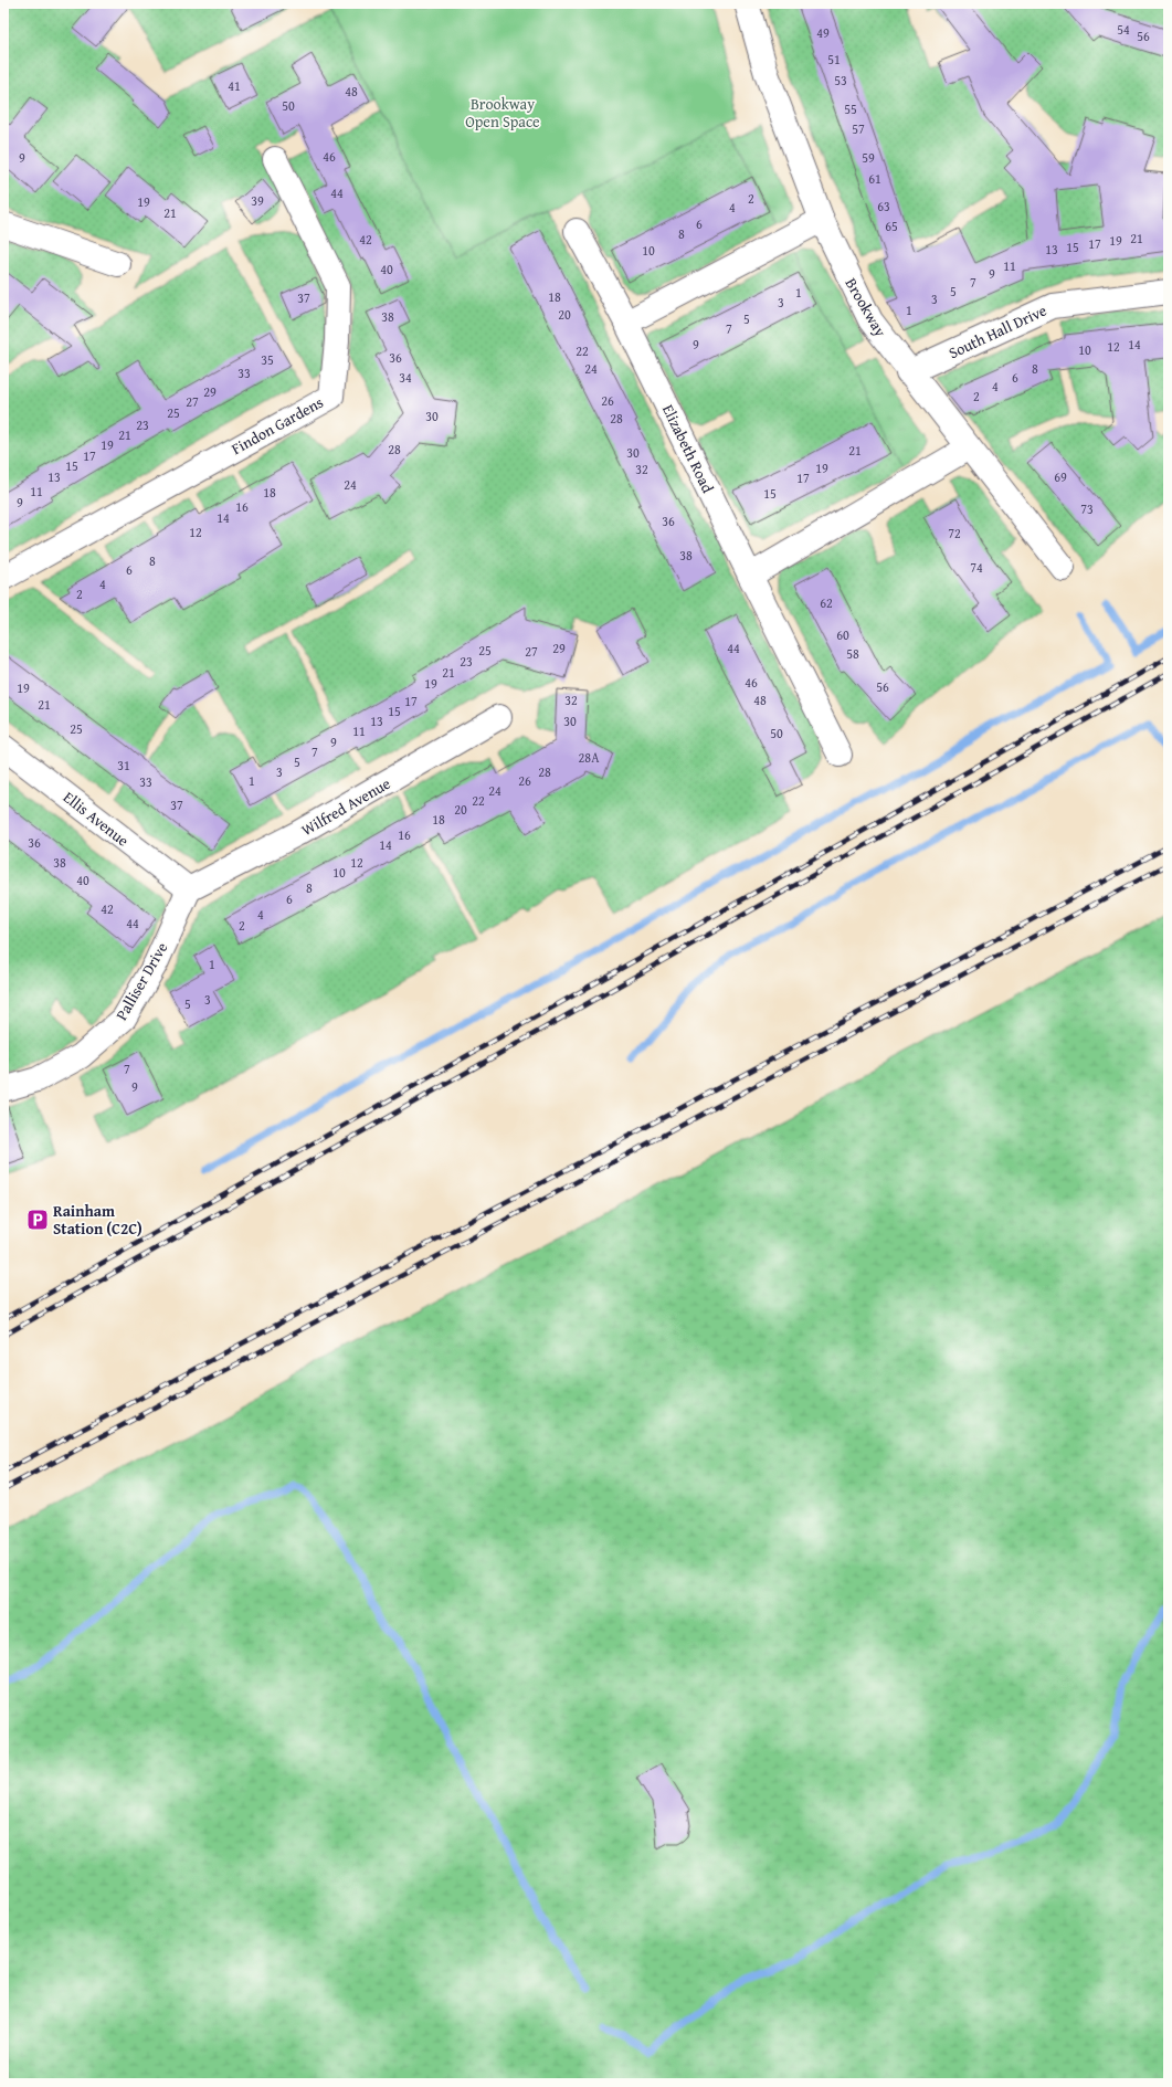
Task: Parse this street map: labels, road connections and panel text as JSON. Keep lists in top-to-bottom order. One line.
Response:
{"streets":{"street":["Brookway","South Hall Drive","Findon Gardens","Elizabeth Road","Wilfred Avenue","Ellis Avenue","Palliser Drive"]},"crossings":[["Brookway","South Hall Drive"],["Wilfred Avenue","Ellis Avenue"],["Wilfred Avenue","Palliser Drive"],["Ellis Avenue","Palliser Drive"]],"parks":["Brookway Open Space"],"places":{"parking":["Rainham Station (C2C)"]},"house_numbers":["54","49","56","51","53","41","48","50","55","57","46","9","59","61","44","2","39","19","63","4","21","6","65","8","21","42","19","17","15","13","10","11","40","9","7","5","1","18","37","3","3","1","20","38","5","7","9","14","12","10","22","36","35","24","8","33","34","6","4","29","2","26","27","25","30","28","23","21","19","28","21","30","17","15","19","32","13","69","17","24","11","18","15","9","16","73","14","36","12","72","38","8","74","6","4","2","62","60","29","44","25","27","58","23","21","46","19","56","19","32","48","17","21","15","13","30","25","11","50","9","7","28A","5","31","3","28","1","26","33","24","22","37","20","18","16","36","14","38","12","10","40","8","6","42","4","44","2","1","3","5","7","9"]}
